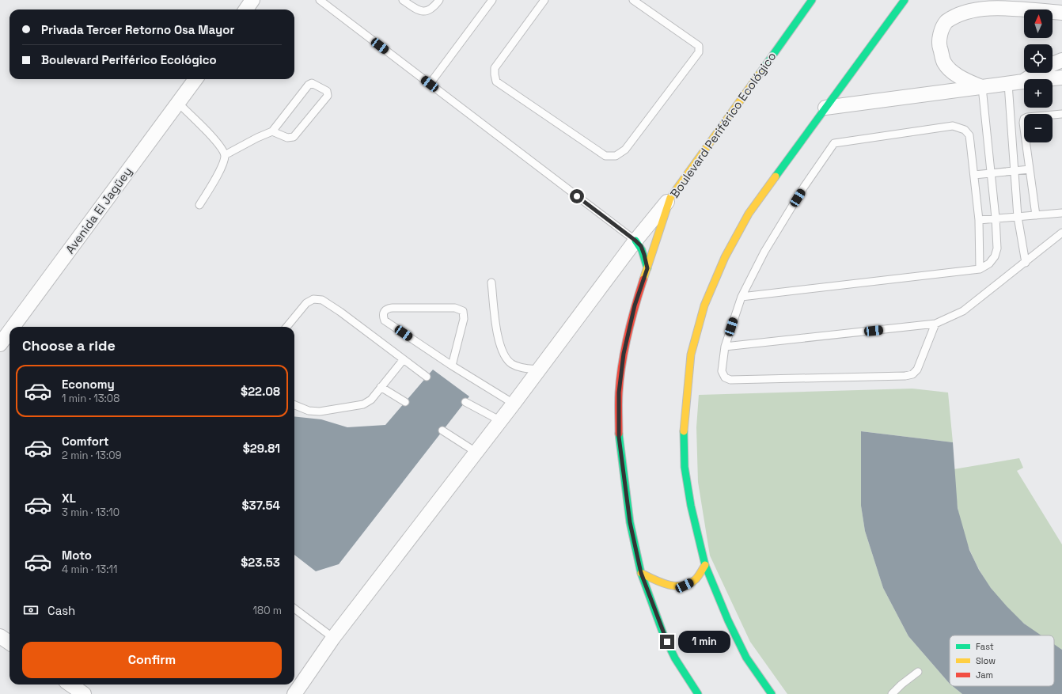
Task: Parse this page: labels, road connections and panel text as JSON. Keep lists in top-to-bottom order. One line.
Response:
{"streets":{"street":["Boulevard Periférico Ecológico","Avenida El Jagüey"]},"legend":["Fast","Slow","Jam"],"north":"top","page":{"map_buttons":["+","−"],"banner":["Privada Tercer Retorno Osa Mayor","Boulevard Periférico Ecológico"],"heading":"Choose a ride","list":[{"name":"Economy","note":"1 min · 13:08","value":"$22.08"},{"name":"Comfort","note":"2 min · 13:09","value":"$29.81"},{"name":"XL","note":"3 min · 13:10","value":"$37.54"},{"name":"Moto","note":"4 min · 13:11","value":"$23.53"}],"pay":["Cash","180 m"],"bubble":"1 min","buttons":"Confirm"}}
